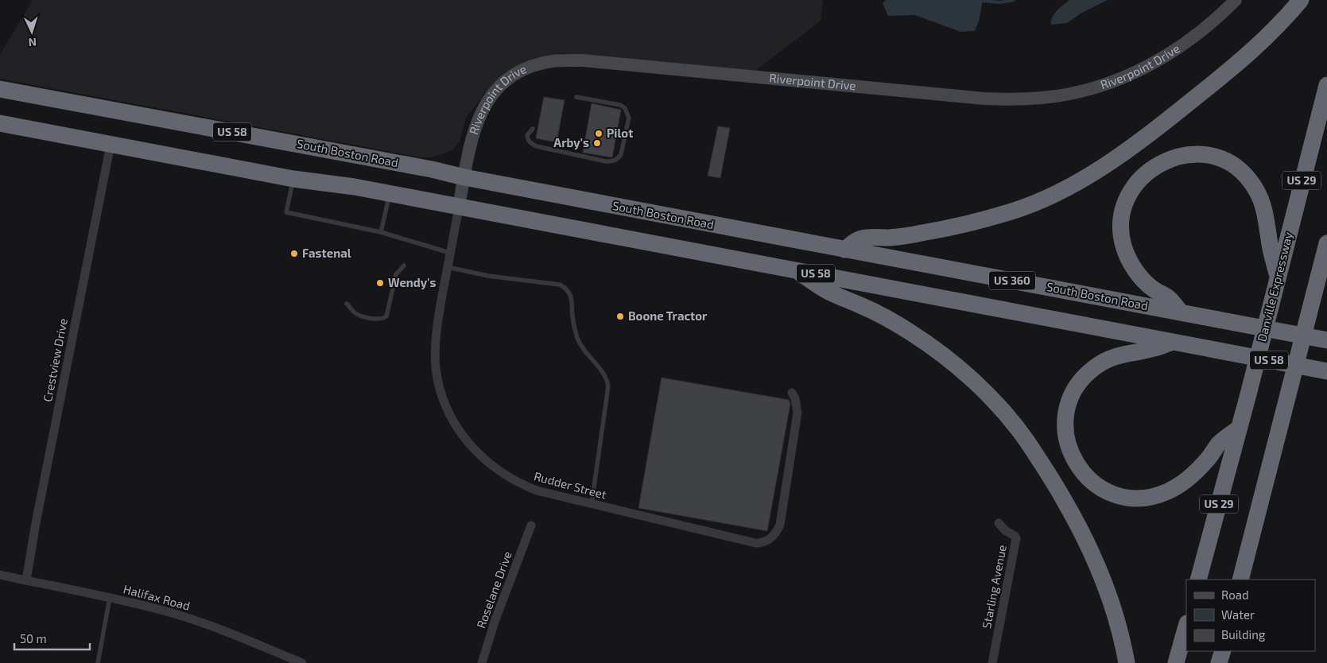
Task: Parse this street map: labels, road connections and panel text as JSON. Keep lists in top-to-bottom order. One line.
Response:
{"streets":{"highway":["US 58","South Boston Road","US 29","US 360","Danville Expressway"],"street":["Riverpoint Drive","Crestview Drive","Rudder Street","Starling Avenue","Roselane Drive","Halifax Road"]},"crossings":[["Riverpoint Drive","US 58"],["Riverpoint Drive","South Boston Road"],["Riverpoint Drive","Rudder Street"],["US 58","South Boston Road"],["US 58","Crestview Drive"],["US 58","Rudder Street"],["Crestview Drive","Halifax Road"]],"places":["Pilot","Arby's","Fastenal","Wendy's","Boone Tractor"],"legend":["Road","Water","Building"],"scale_bar":"50 m","north":"bottom"}
